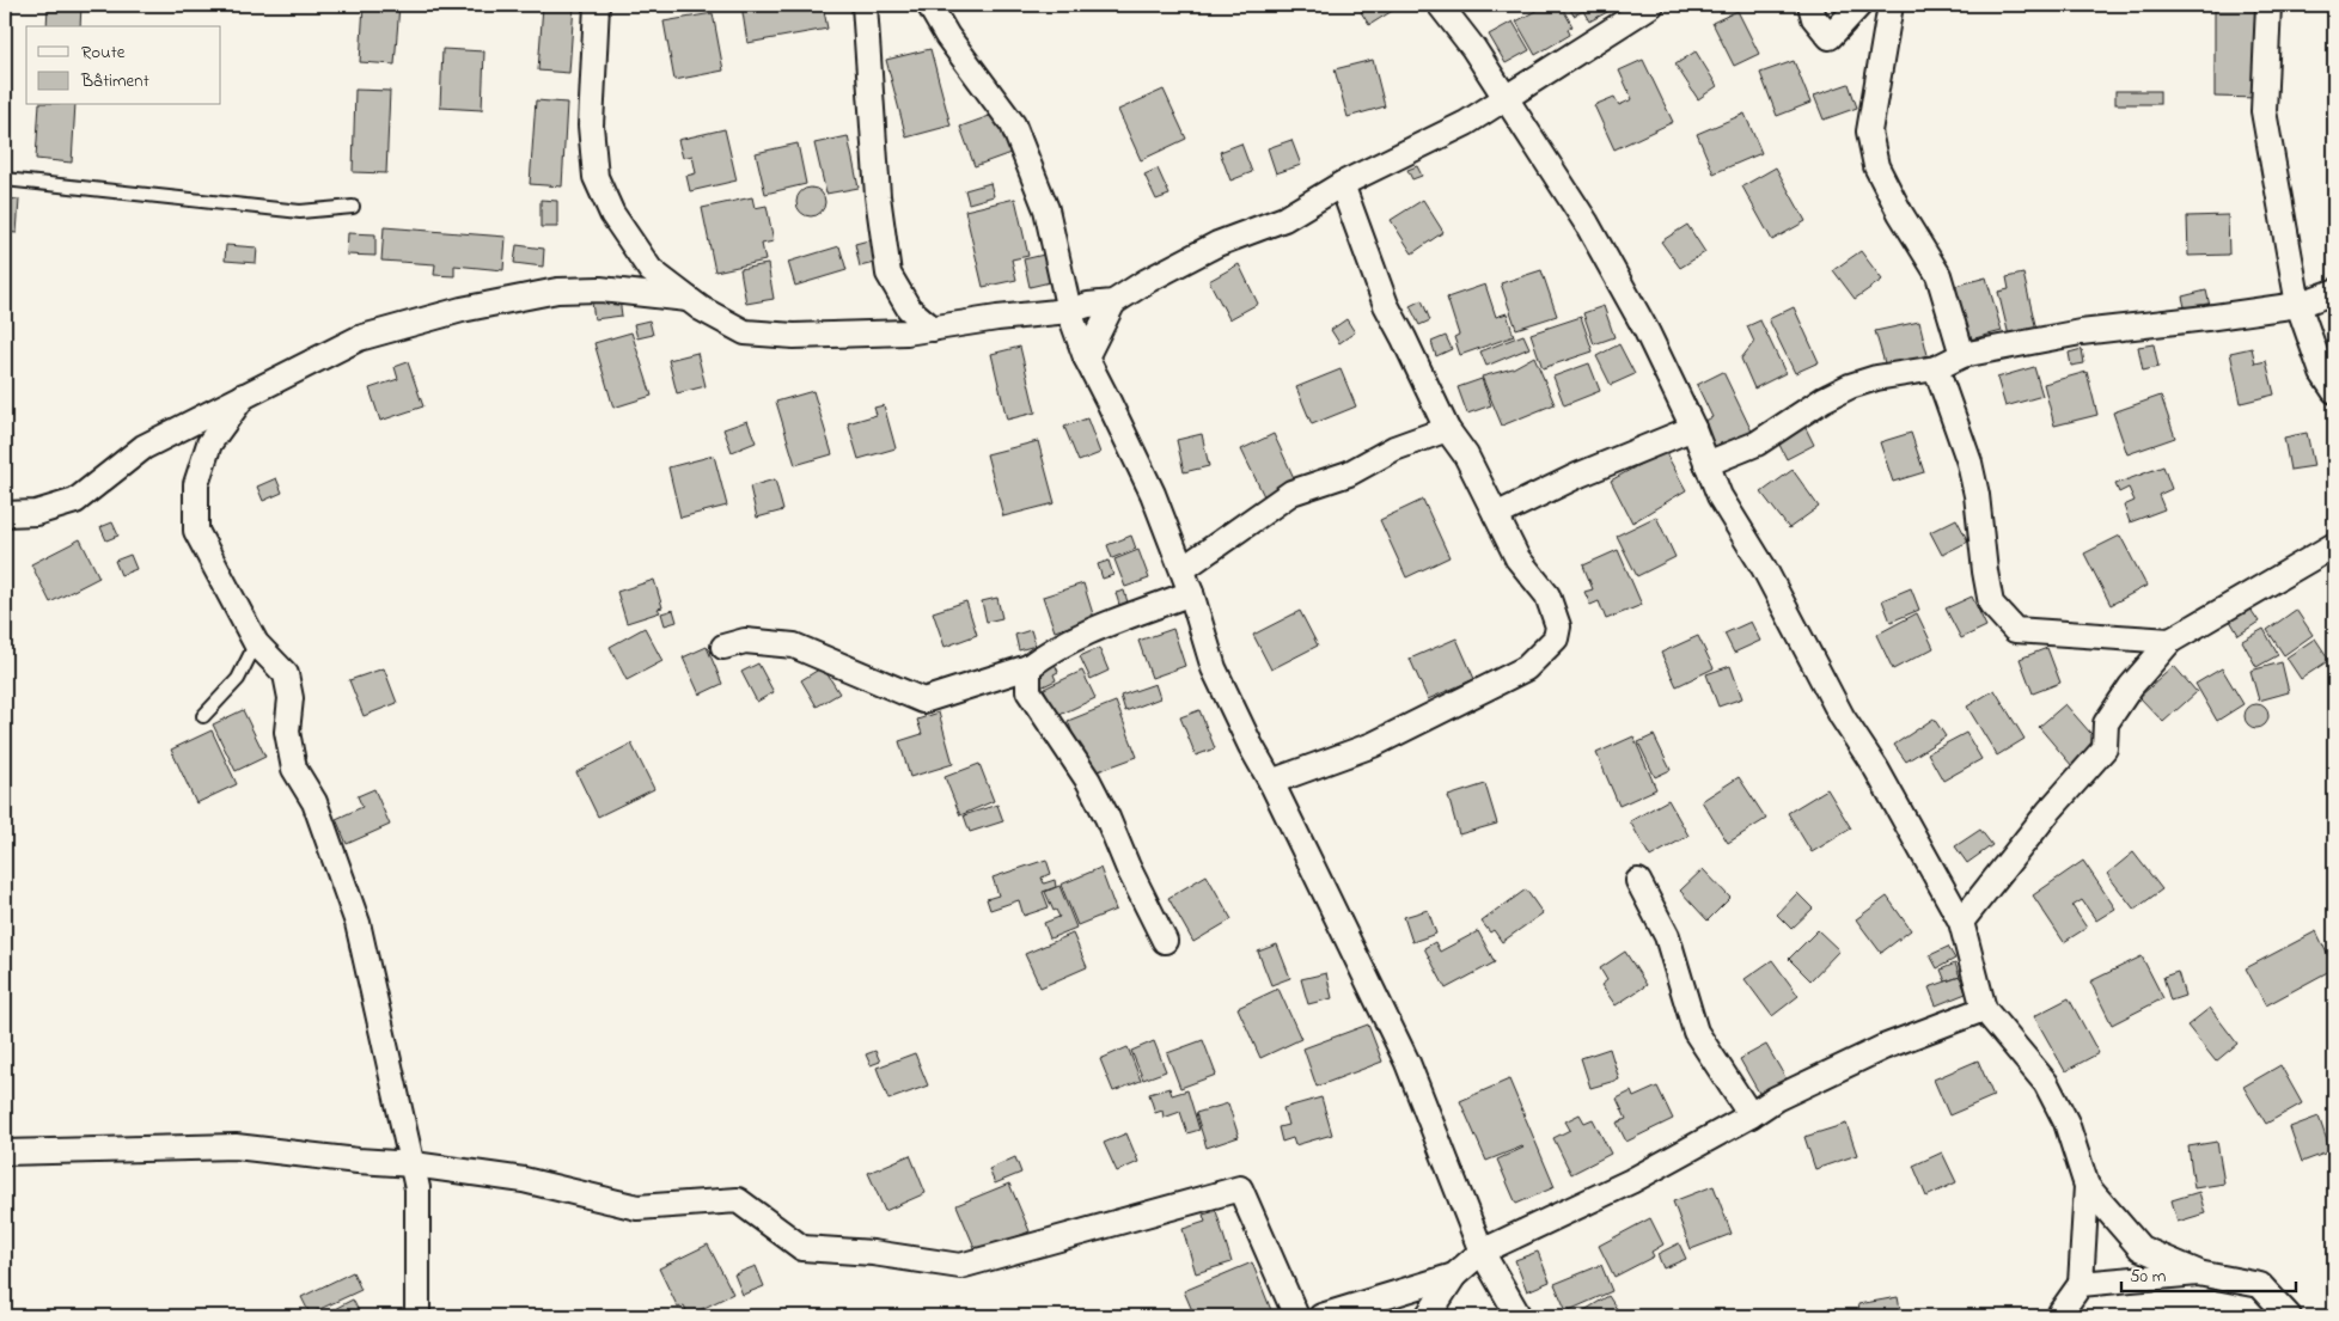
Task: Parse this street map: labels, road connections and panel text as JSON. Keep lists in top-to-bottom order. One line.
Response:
{"legend":["Route","Bâtiment"],"scale_bar":"50 m"}
